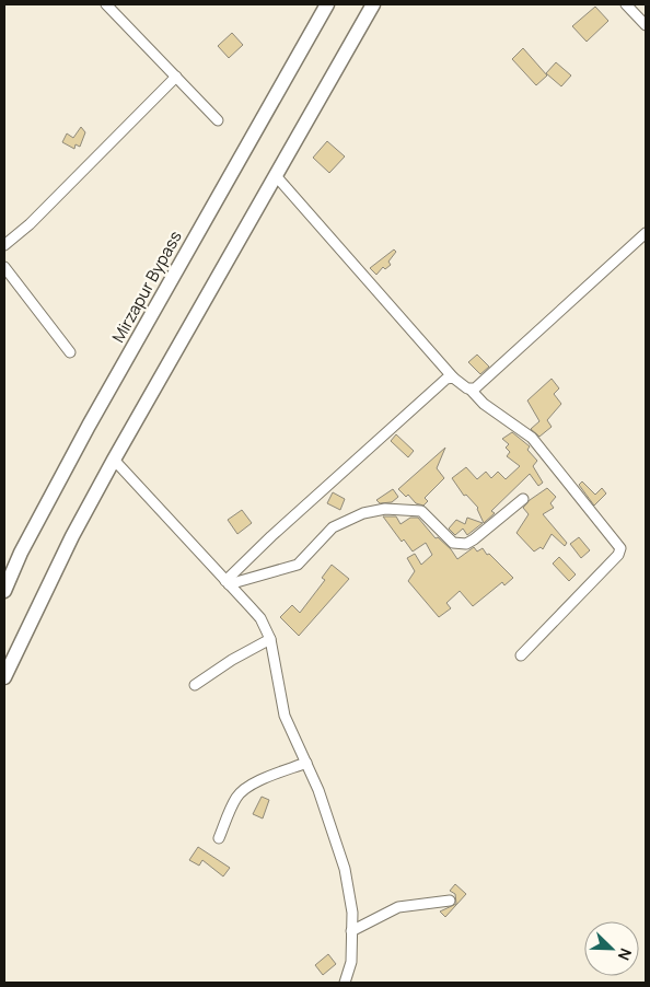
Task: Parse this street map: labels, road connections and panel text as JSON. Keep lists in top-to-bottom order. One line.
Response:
{"streets":{"highway":["Mirzapur Bypass"]},"north":"bottom right"}
